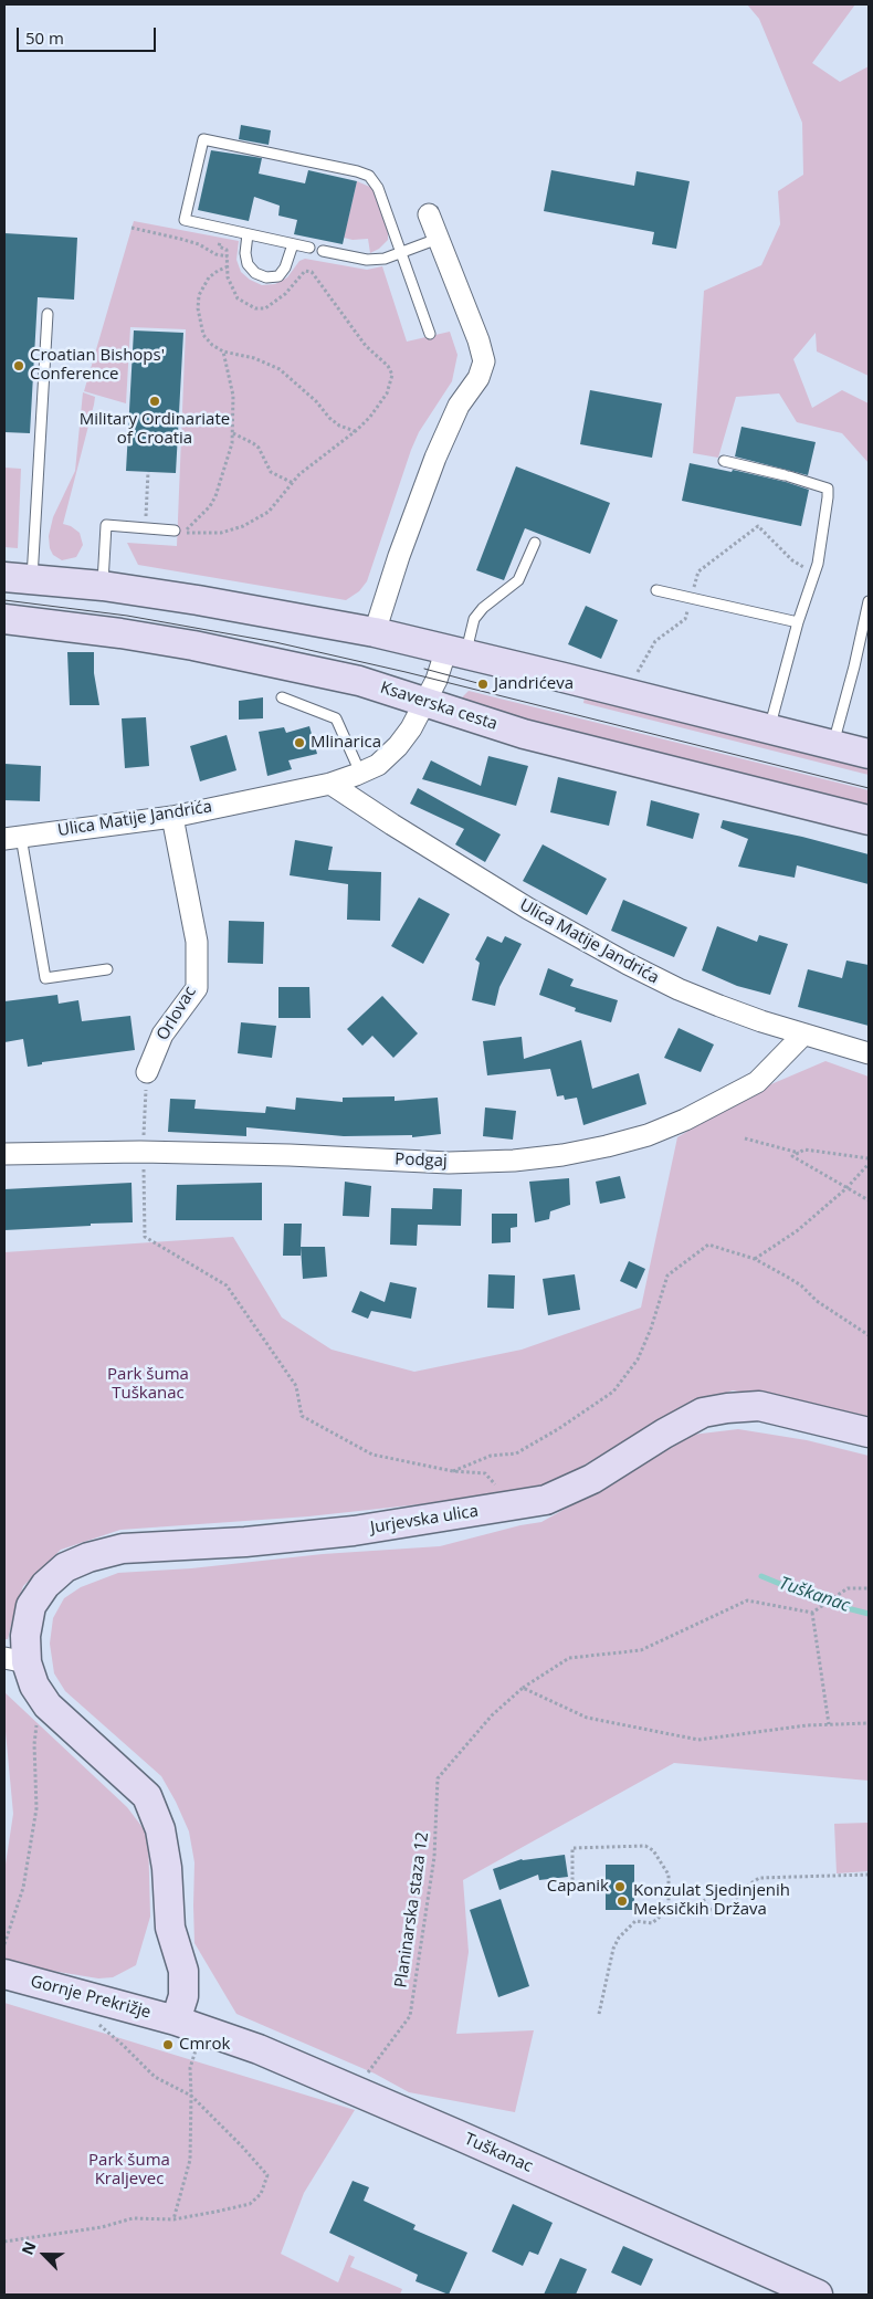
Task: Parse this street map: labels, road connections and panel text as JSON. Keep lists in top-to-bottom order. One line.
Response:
{"streets":{"street":["Ksaverska cesta","Ulica Matije Jandrića","Orlovac","Podgaj","Jurjevska ulica","Gornje Prekrižje","Tuškanac"],"path":["Planinarska staza 12"]},"crossings":[["Ksaverska cesta","Ulica Matije Jandrića"],["Ulica Matije Jandrića","Orlovac"],["Ulica Matije Jandrića","Podgaj"],["Gornje Prekrižje","Tuškanac"]],"water":["Tuškanac"],"parks":["Park šuma Tuškanac","Park šuma Kraljevec"],"places":["Croatian Bishops' Conference","Military Ordinariate of Croatia","Jandrićeva","Mlinarica","Capanik","Konzulat Sjedinjenih Meksičkih Država","Cmrok"],"scale_bar":"50 m","north":"top left"}
